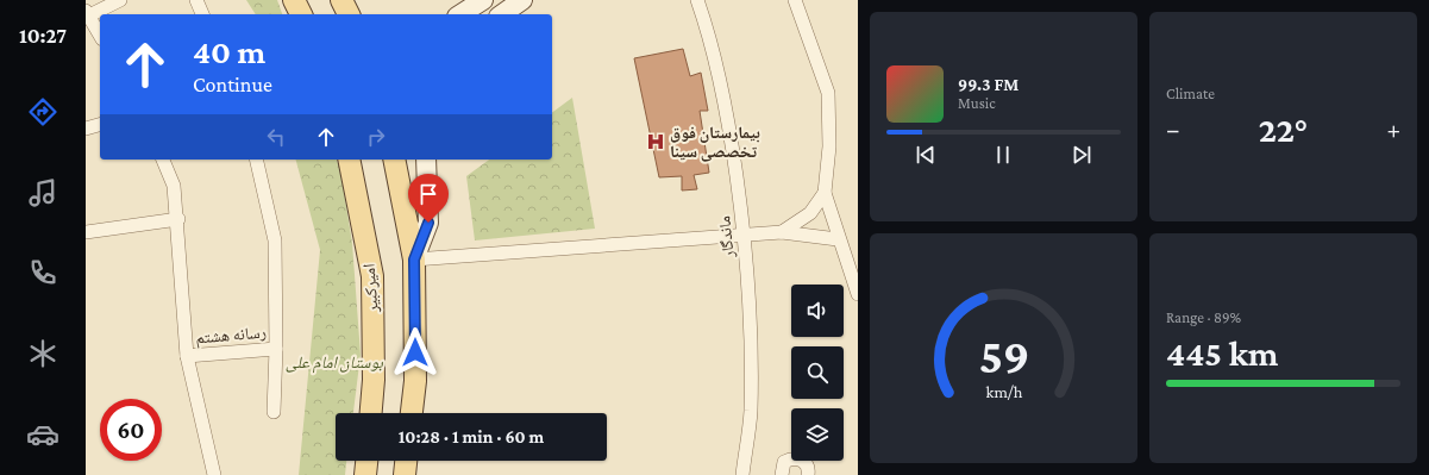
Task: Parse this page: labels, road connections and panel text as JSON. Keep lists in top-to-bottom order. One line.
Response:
{"streets":{"main road":["امیرکبیر"],"street":["ماندگار","رسانه هشتم"]},"parks":["بوستان امام علی"],"places":{"hospital":["بیمارستان فوق تخصصی سینا"]},"page":{"tabs":"10:27","tile":["Climate",["Range · 89%","445 km"]],"turn":["40 m","Continue"],"song":["99.3 FM","Music"],"heat":["−","22°","+"],"limit":"60","trip":"10:28 · 1 min · 60 m","gauge":["59","km/h"]}}
